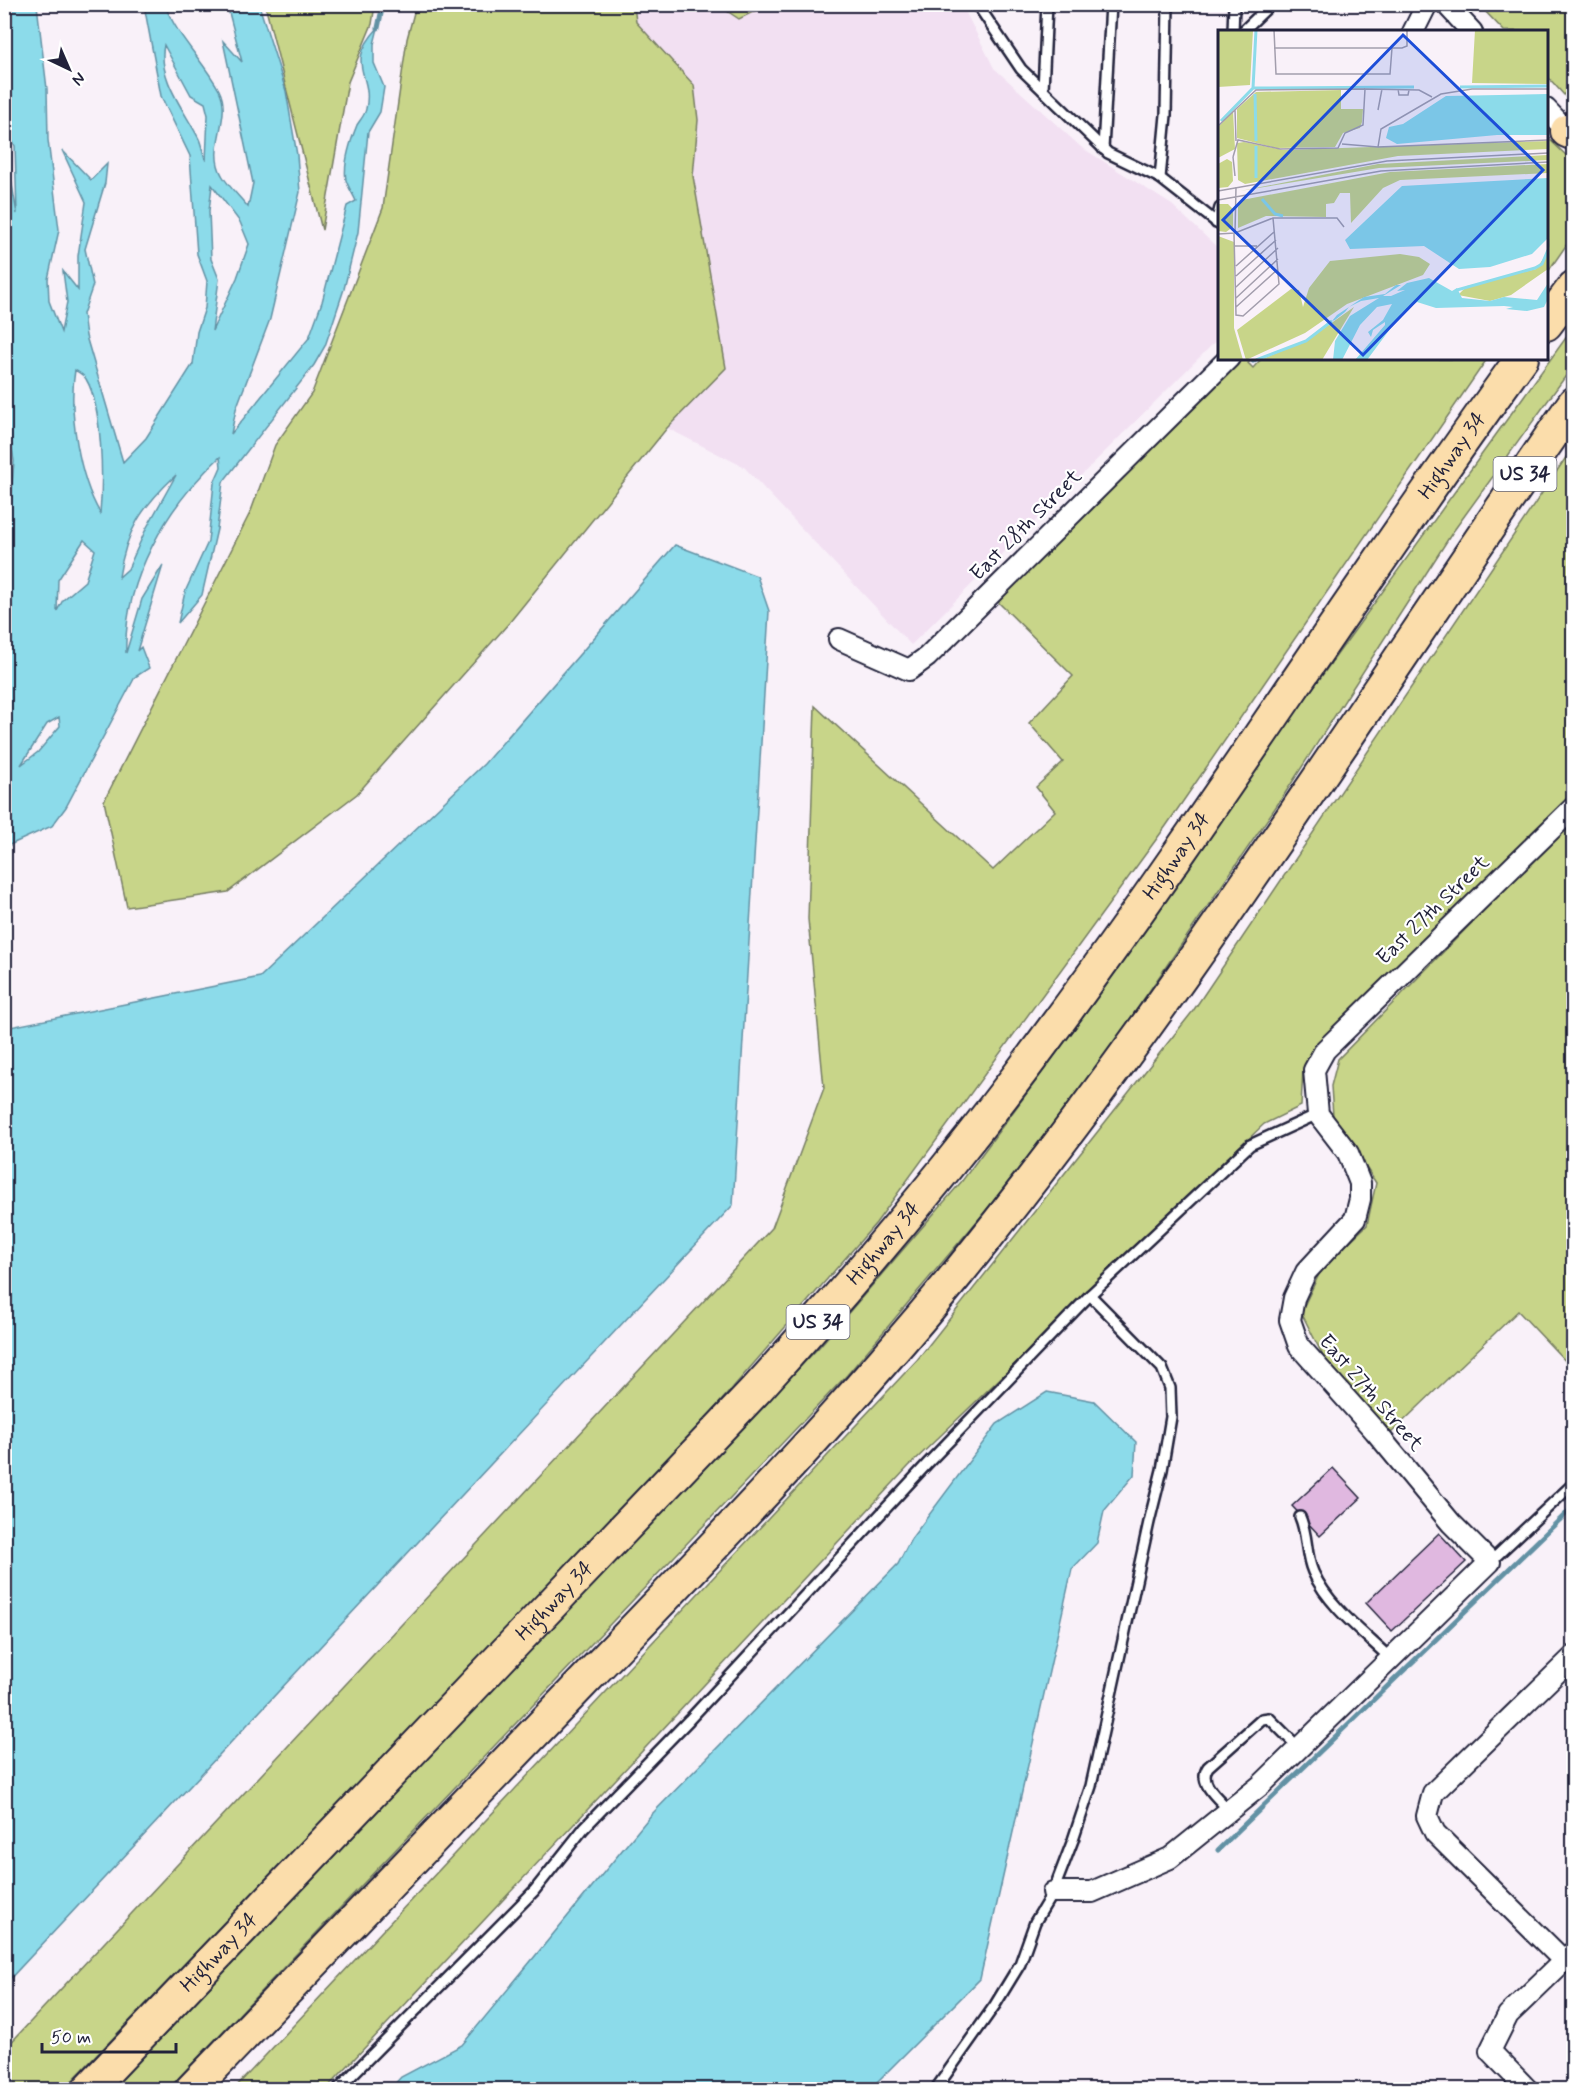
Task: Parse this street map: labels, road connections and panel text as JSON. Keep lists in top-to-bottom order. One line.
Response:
{"streets":{"highway":["Highway 34","US 34"],"street":["East 28th Street","East 27th Street"]},"scale_bar":"50 m","north":"bottom right"}
